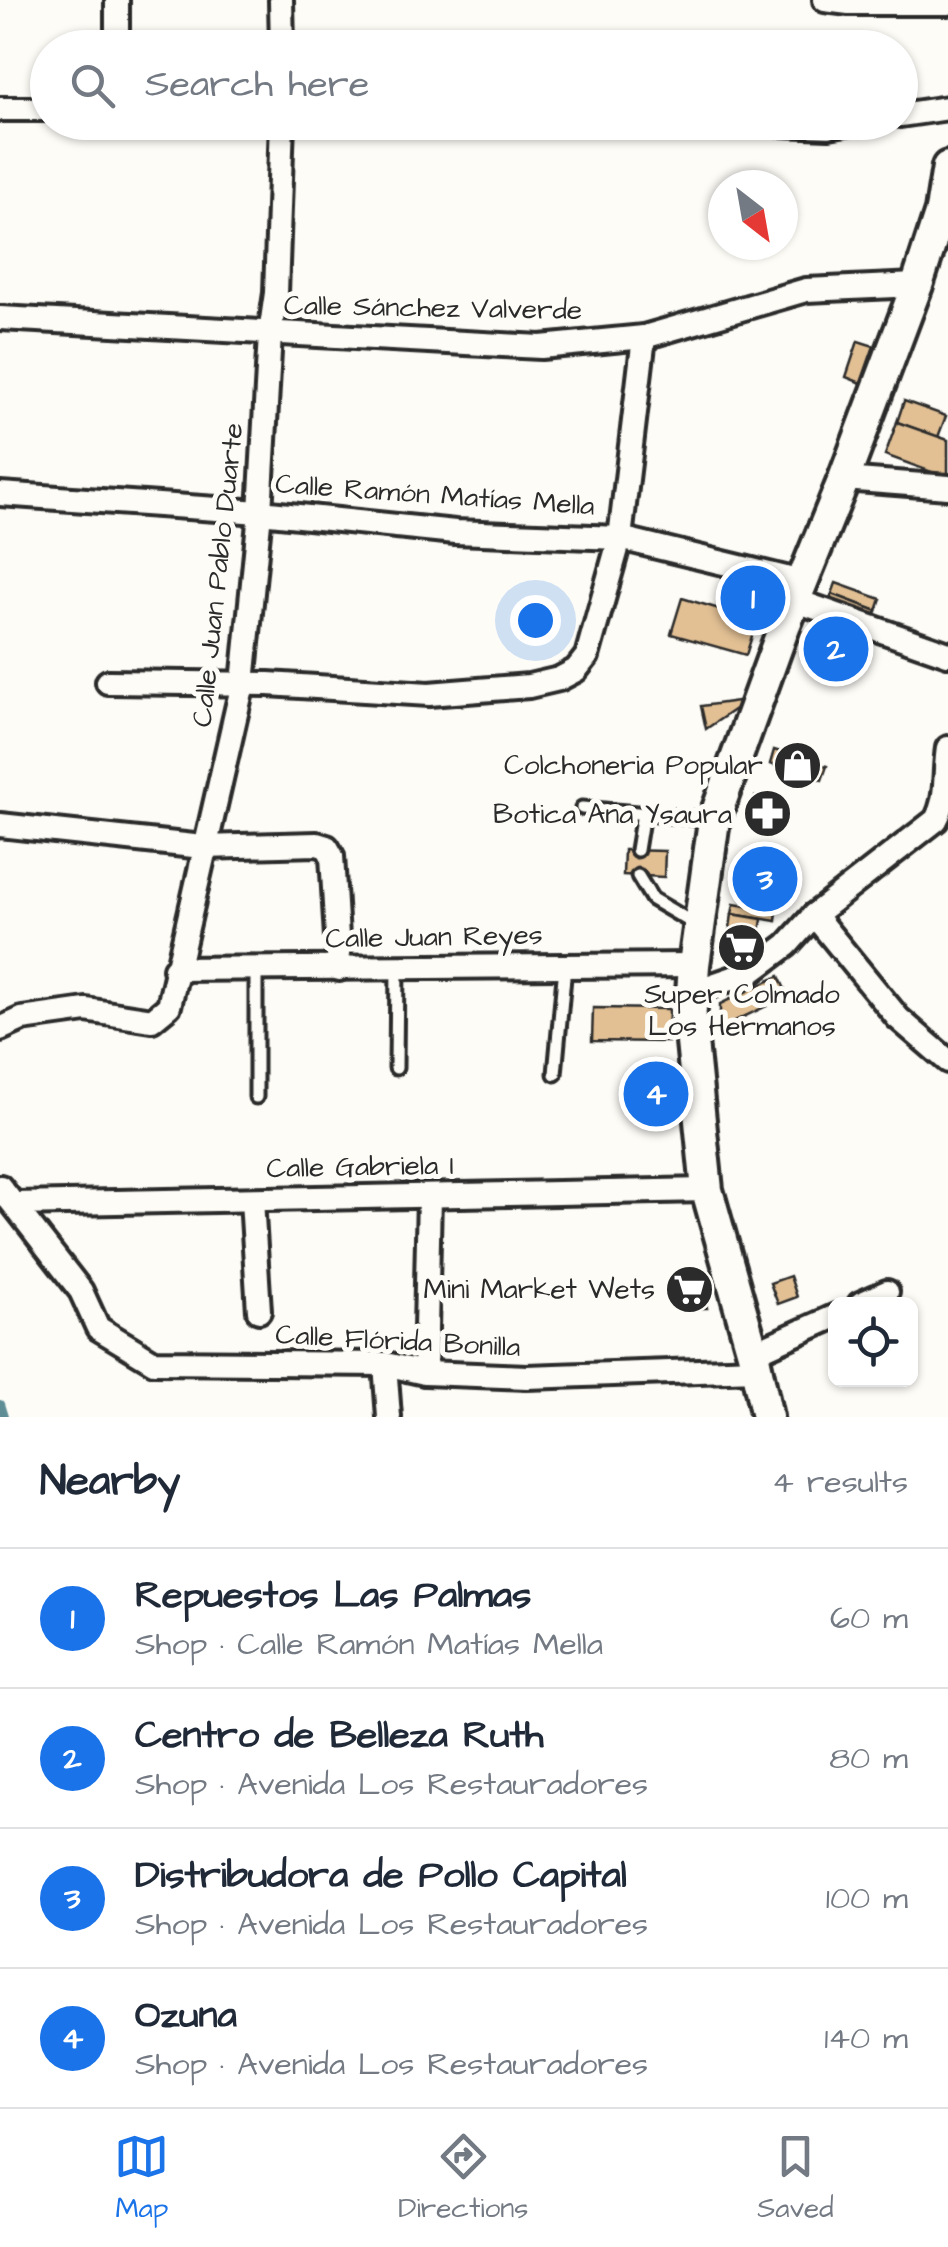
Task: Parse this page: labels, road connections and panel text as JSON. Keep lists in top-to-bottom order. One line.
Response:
{"streets":{"street":["Calle Sánchez Valverde","Calle Ramón Matías Mella","Calle Juan Pablo Duarte","Calle Juan Reyes","Calle Gabriela I","Calle Flórida Bonilla"]},"crossings":[["Calle Sánchez Valverde","Calle Juan Pablo Duarte"],["Calle Ramón Matías Mella","Calle Juan Pablo Duarte"],["Calle Juan Pablo Duarte","Calle Juan Reyes"],["Calle Gabriela I","Calle Flórida Bonilla"]],"places":{"shop":["Colchoneria Popular"],"pharmacy":["Botica Ana Ysaura"],"supermarket":["Super Colmado Los Hermanos","Mini Market Wets"]},"north":"bottom right","page":{"search":"Search here","pins":["1","2","3","4"],"heading":["Nearby","4 results"],"list":[{"mark":"1","name":"Repuestos Las Palmas","note":"Shop · Calle Ramón Matías Mella","value":"60 m"},{"mark":"2","name":"Centro de Belleza Ruth","note":"Shop · Avenida Los Restauradores","value":"80 m"},{"mark":"3","name":"Distribudora de Pollo Capital","note":"Shop · Avenida Los Restauradores","value":"100 m"},{"mark":"4","name":"Ozuna","note":"Shop · Avenida Los Restauradores","value":"140 m"}],"nav":["Map","Directions","Saved"]}}
